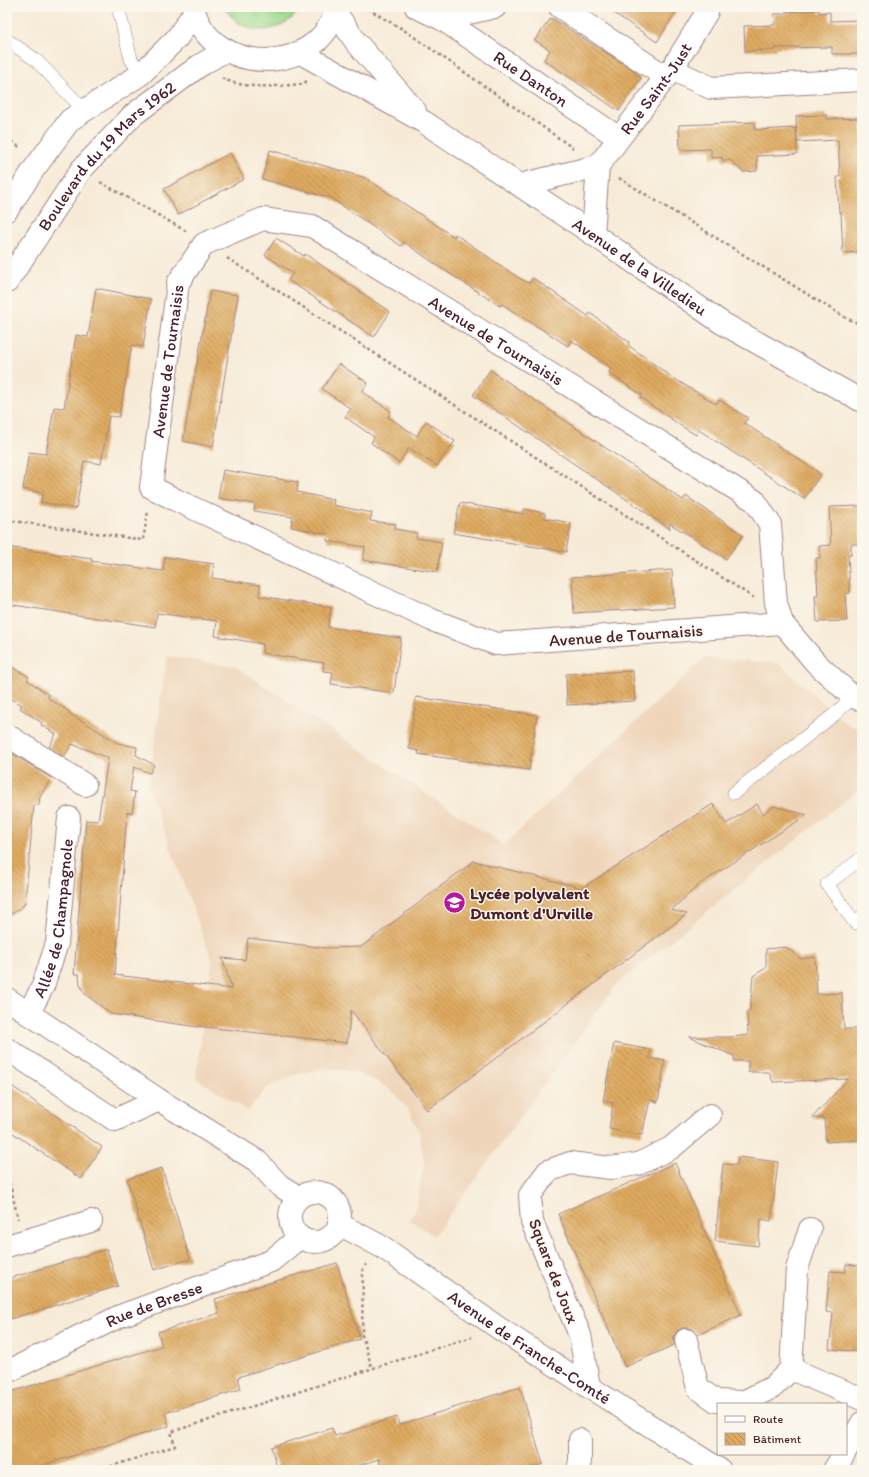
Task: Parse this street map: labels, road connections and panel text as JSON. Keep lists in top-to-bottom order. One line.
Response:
{"streets":{"street":["Rue Danton","Rue Saint-Just","Boulevard du 19 Mars 1962","Avenue de la Villedieu","Avenue de Tournaisis","Allée de Champagnole","Square de Joux","Rue de Bresse","Avenue de Franche-Comté"]},"crossings":[["Rue Danton","Rue Saint-Just"],["Square de Joux","Avenue de Franche-Comté"],["Rue de Bresse","Avenue de Franche-Comté"]],"places":{"school or university":["Lycée polyvalent Dumont d'Urville"]},"legend":["Route","Bâtiment"]}
